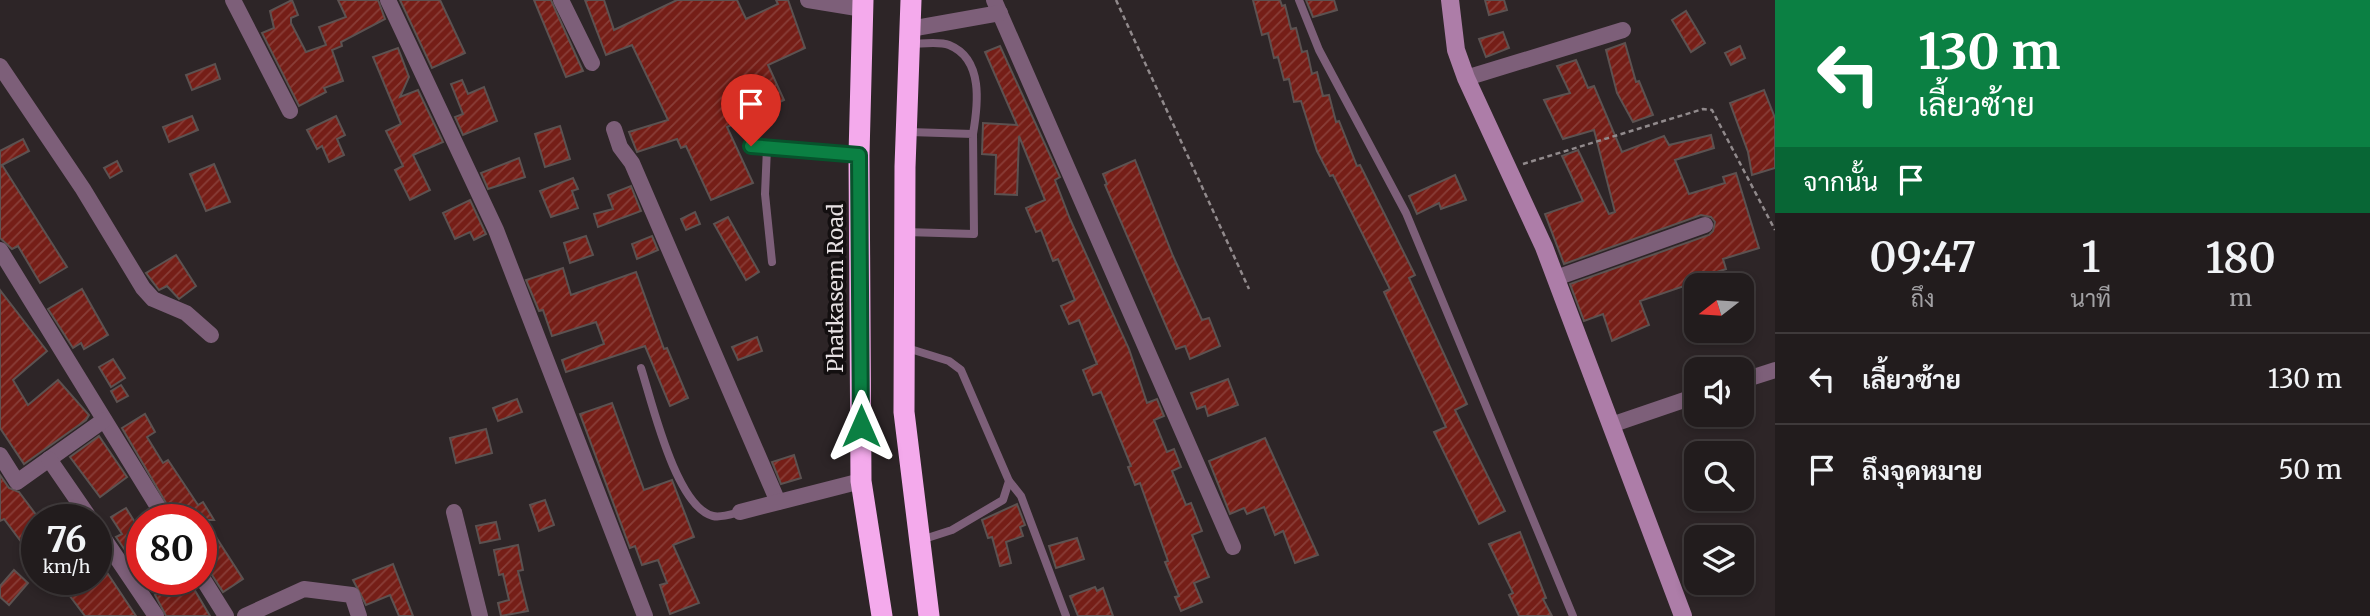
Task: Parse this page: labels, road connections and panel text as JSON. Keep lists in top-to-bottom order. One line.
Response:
{"streets":{"highway":["Phatkasem Road"]},"north":"left","page":{"turn":["130 m","เลี้ยวซ้าย"],"then":"จากนั้น","eta":["09:47","ถึง","1","นาที","180","m"],"list":[{"name":"เลี้ยวซ้าย","value":"130 m"},{"name":"ถึงจุดหมาย","value":"50 m"}],"speed":"76 km/h","limit":"80"}}
